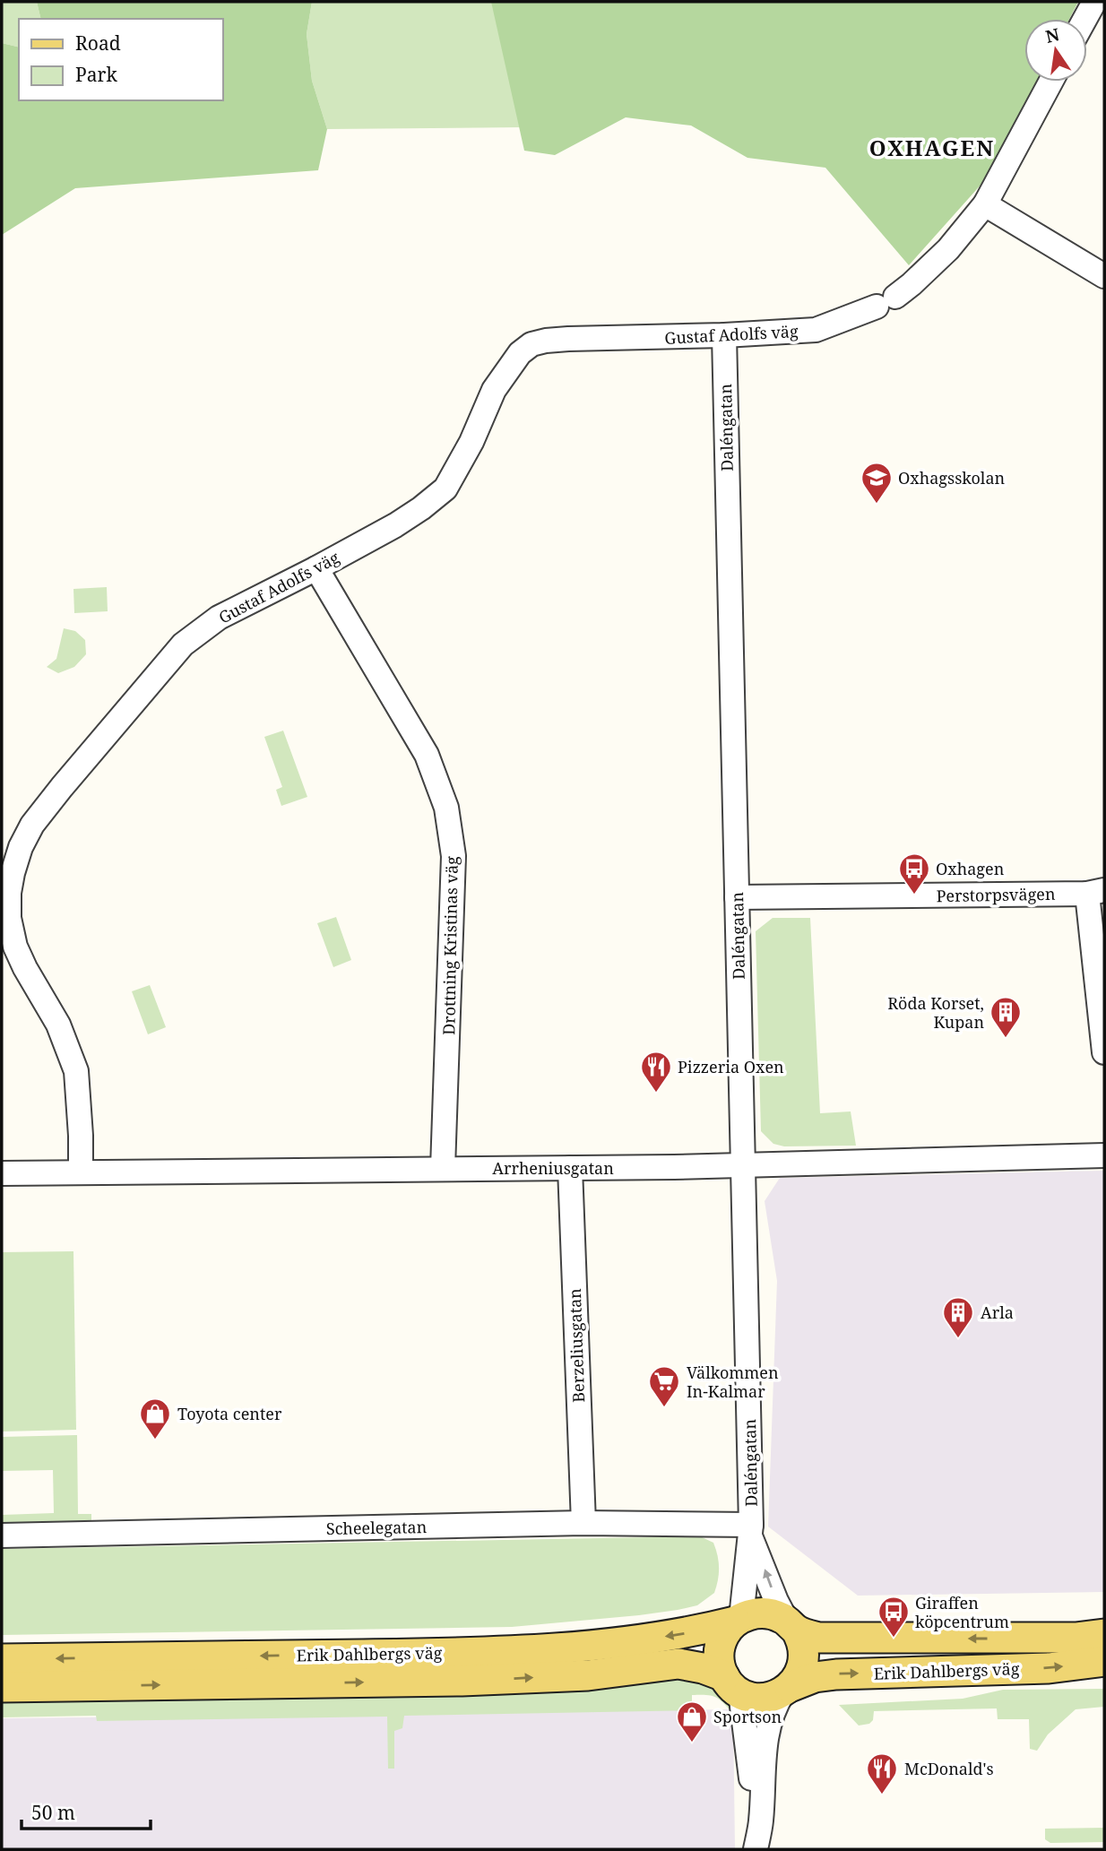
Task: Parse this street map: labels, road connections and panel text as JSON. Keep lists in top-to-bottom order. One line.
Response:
{"streets":{"main road":["Erik Dahlbergs väg"],"street":["Gustaf Adolfs väg","Daléngatan","Perstorpsvägen","Drottning Kristinas väg","Arrheniusgatan","Berzeliusgatan","Scheelegatan"]},"crossings":[["Gustaf Adolfs väg","Daléngatan"],["Gustaf Adolfs väg","Drottning Kristinas väg"],["Gustaf Adolfs väg","Arrheniusgatan"],["Daléngatan","Perstorpsvägen"],["Daléngatan","Arrheniusgatan"],["Daléngatan","Scheelegatan"],["Daléngatan","Erik Dahlbergs väg"],["Drottning Kristinas väg","Arrheniusgatan"],["Arrheniusgatan","Berzeliusgatan"],["Berzeliusgatan","Scheelegatan"]],"districts":["OXHAGEN"],"places":{"school or university":["Oxhagsskolan"],"bus stop":["Oxhagen","Giraffen köpcentrum"],"building":["Röda Korset, Kupan","Arla"],"restaurant":["Pizzeria Oxen","McDonald's"],"supermarket":["Välkommen In-Kalmar"],"shop":["Toyota center","Sportson"]},"legend":["Road","Park"],"scale_bar":"50 m","north":"top"}
